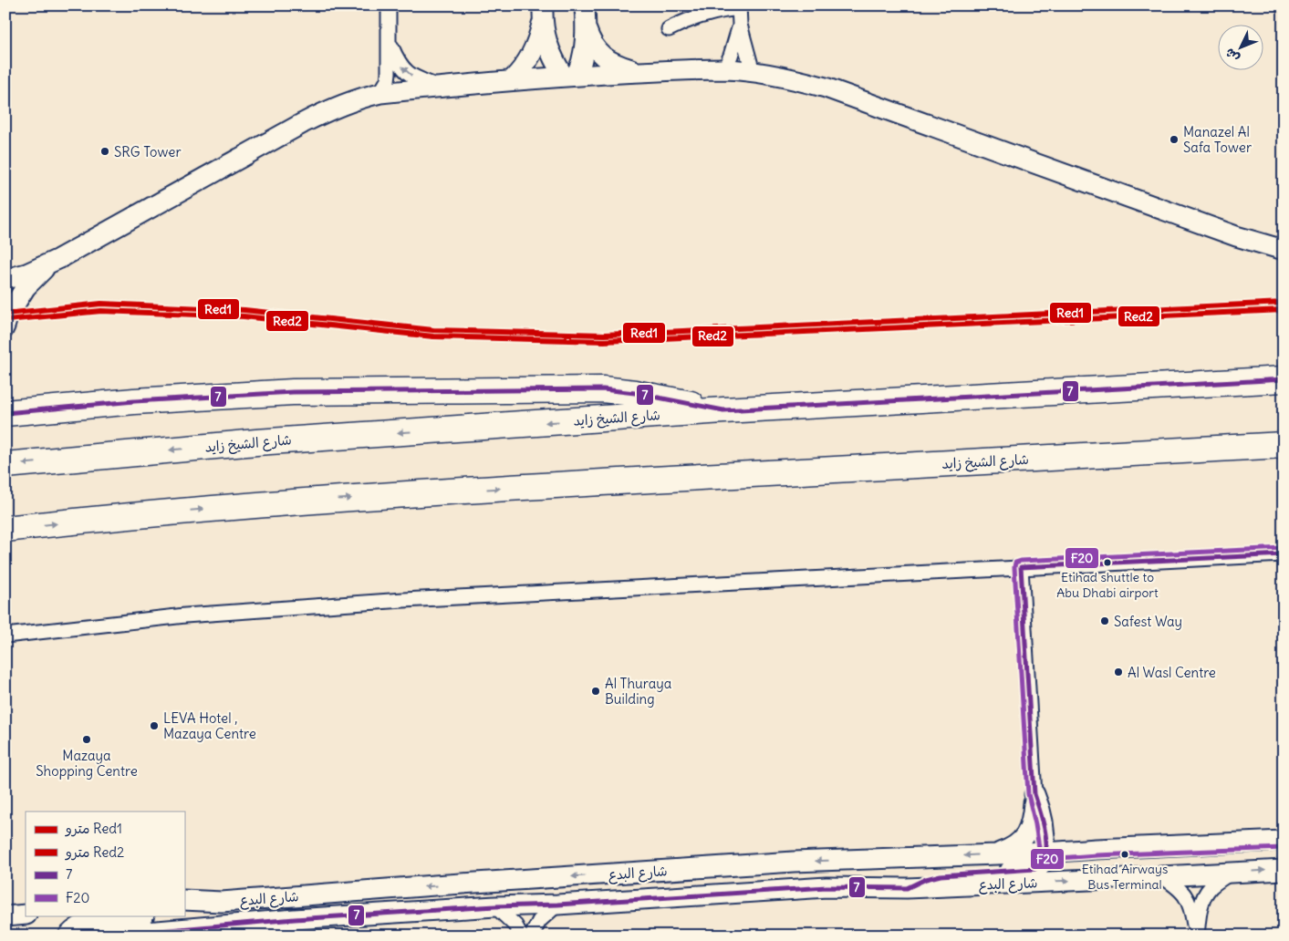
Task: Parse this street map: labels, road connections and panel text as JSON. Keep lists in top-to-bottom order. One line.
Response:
{"streets":{"highway":["شارع الشيخ زايد"],"main road":["شارع البدع"]},"places":["Manazel Al Safa Tower","SRG Tower","Etihad shuttle to Abu Dhabi airport","Safest Way","Al Wasl Centre","Al Thuraya Building","LEVA Hotel , Mazaya Centre","Mazaya Shopping Centre","Etihad Airways Bus Terminal"],"lines":["metro line Red1","metro line Red2","transit line 7","transit line F20"],"legend":["مترو Red1","مترو Red2","7","F20"],"north":"bottom left"}
